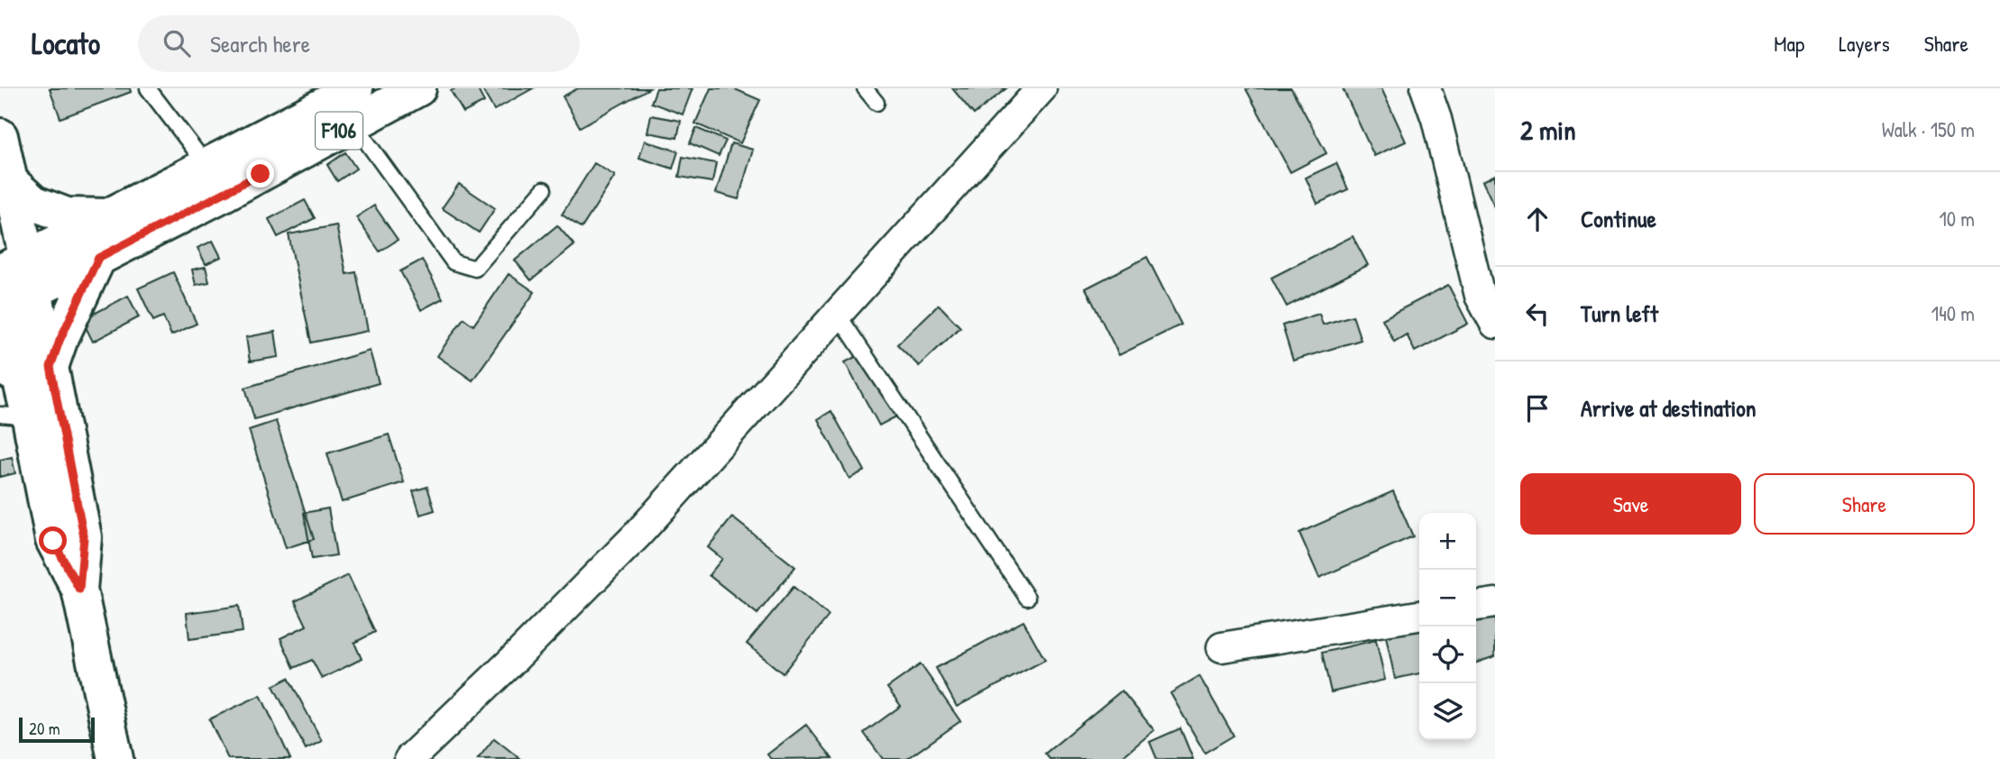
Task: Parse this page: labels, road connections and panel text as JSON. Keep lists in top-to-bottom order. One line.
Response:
{"streets":{"main road":["F106"]},"scale_bar":"20 m","page":{"header":"Locato","search":"Search here","nav":["Map","Layers","Share"],"heading":["2 min","Walk · 150 m"],"list":[["Continue","10 m"],["Turn left","140 m"],"Arrive at destination"],"buttons":["Save","Share"],"map_buttons":["+","−"],"scale":"20 m"}}
